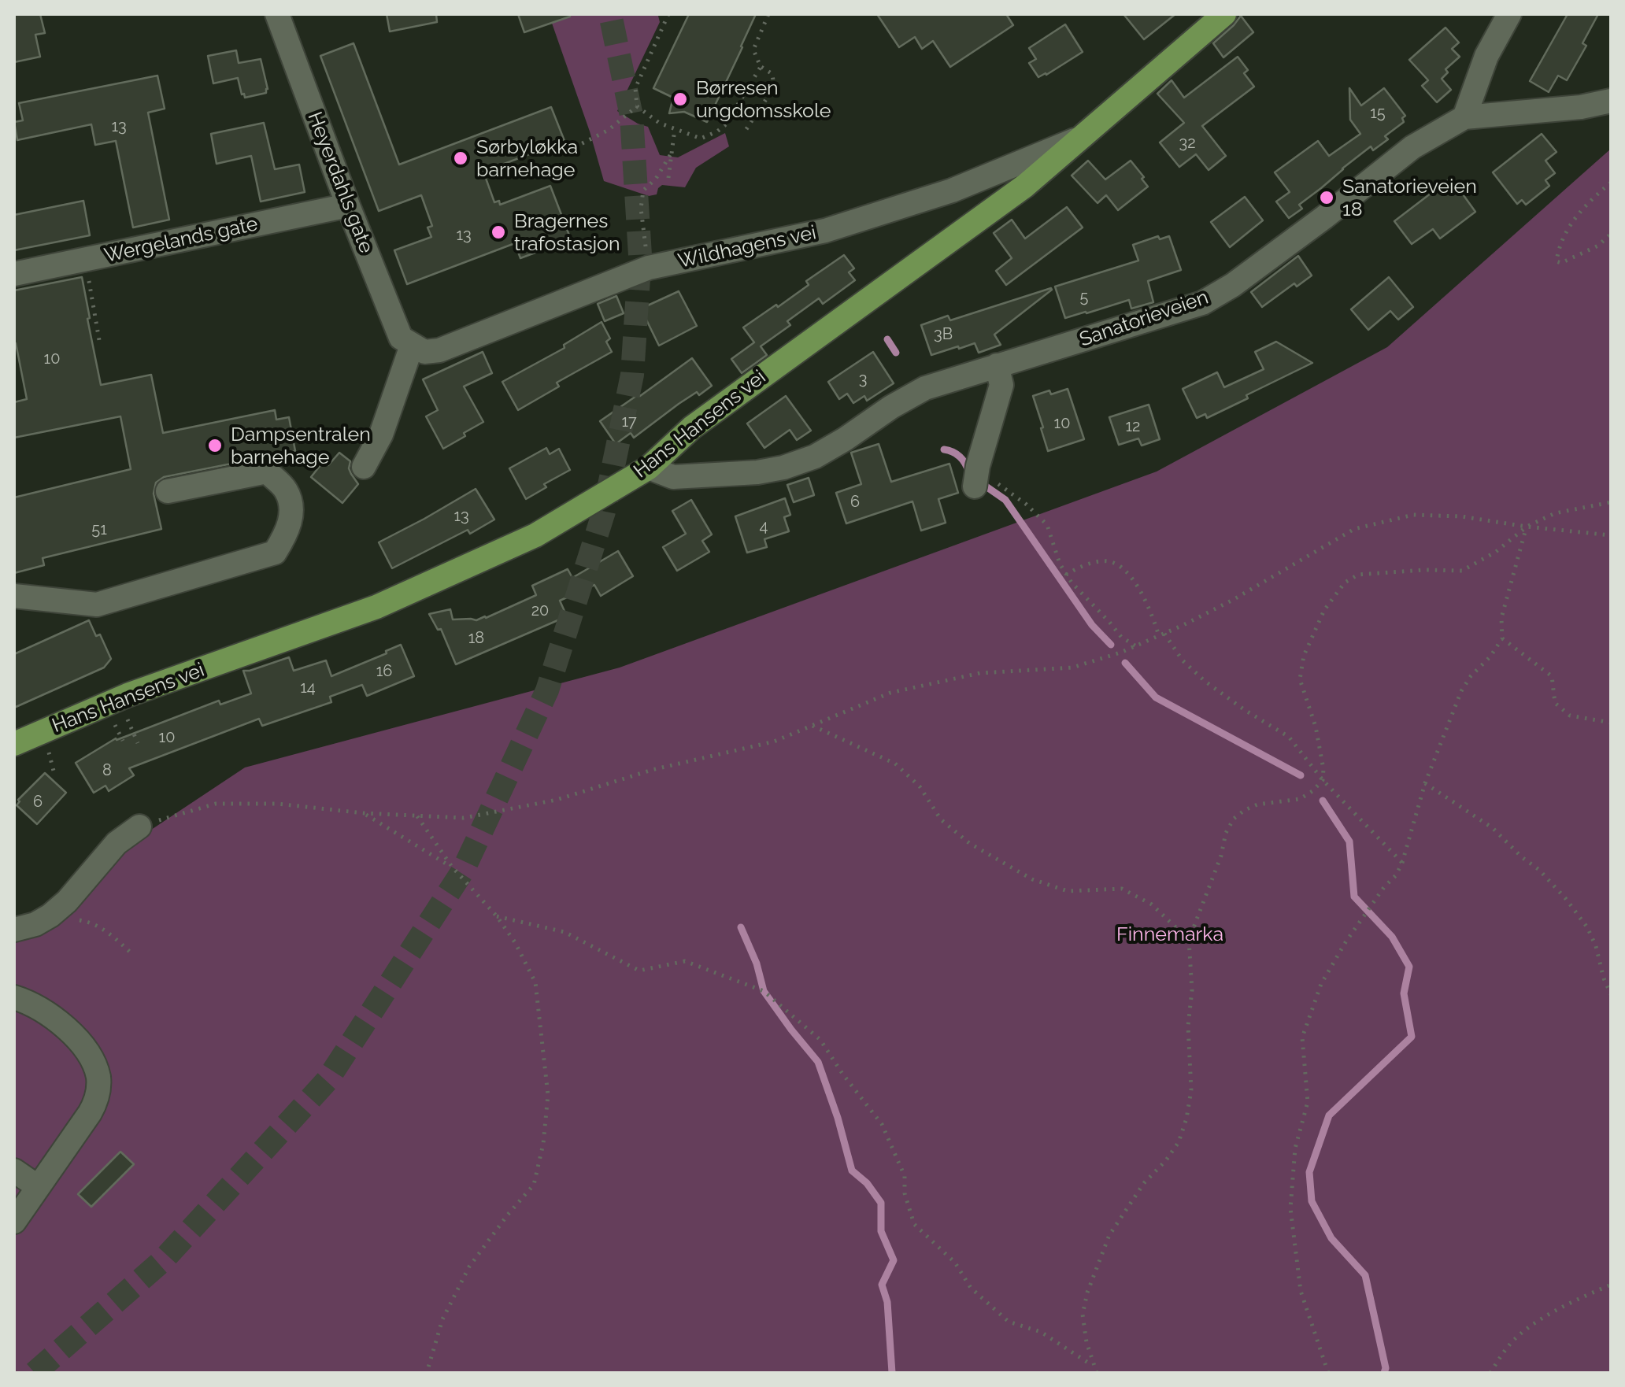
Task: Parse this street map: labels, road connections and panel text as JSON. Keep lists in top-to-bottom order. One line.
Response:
{"streets":{"main road":["Hans Hansens vei"],"street":["Heyerdahls gate","Wergelands gate","Wildhagens vei","Sanatorieveien"]},"crossings":[["Heyerdahls gate","Wergelands gate"],["Heyerdahls gate","Wildhagens vei"],["Wildhagens vei","Hans Hansens vei"],["Sanatorieveien","Hans Hansens vei"]],"parks":["Finnemarka"],"places":["Børresen ungdomsskole","Sørbyløkka barnehage","Sanatorieveien 18","Bragernes trafostasjon","Dampsentralen barnehage"],"house_numbers":["15","13","32","13","5","3B","10","3","17","10","12","6","13","4","51","20","18","16","14","10","8","6"]}
